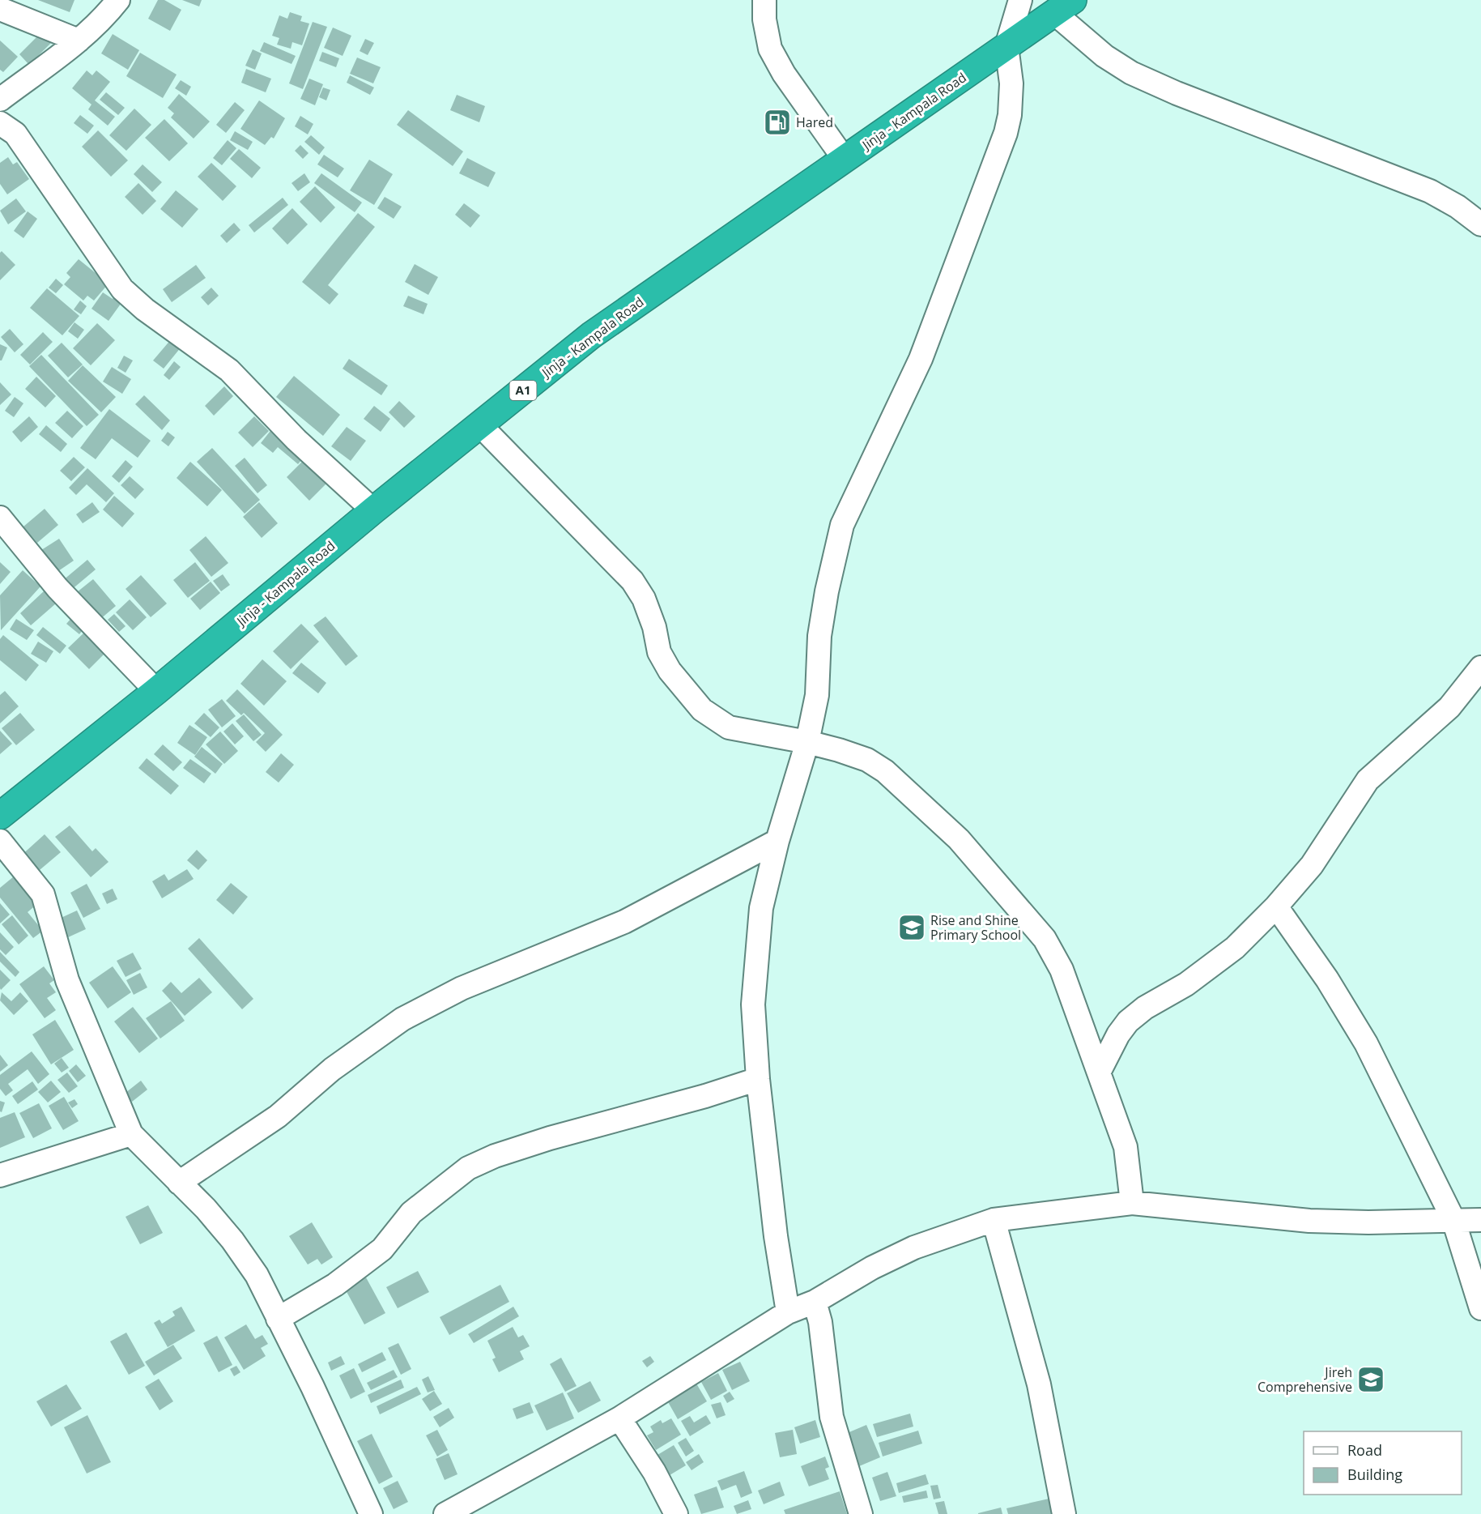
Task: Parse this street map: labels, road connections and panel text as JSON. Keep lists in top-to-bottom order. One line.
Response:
{"streets":{"highway":["Jinja - Kampala Road","A1"]},"places":{"fuel station":["Hared"],"school or university":["Rise and Shine Primary School","Jireh Comprehensive"]},"legend":["Road","Building"]}
